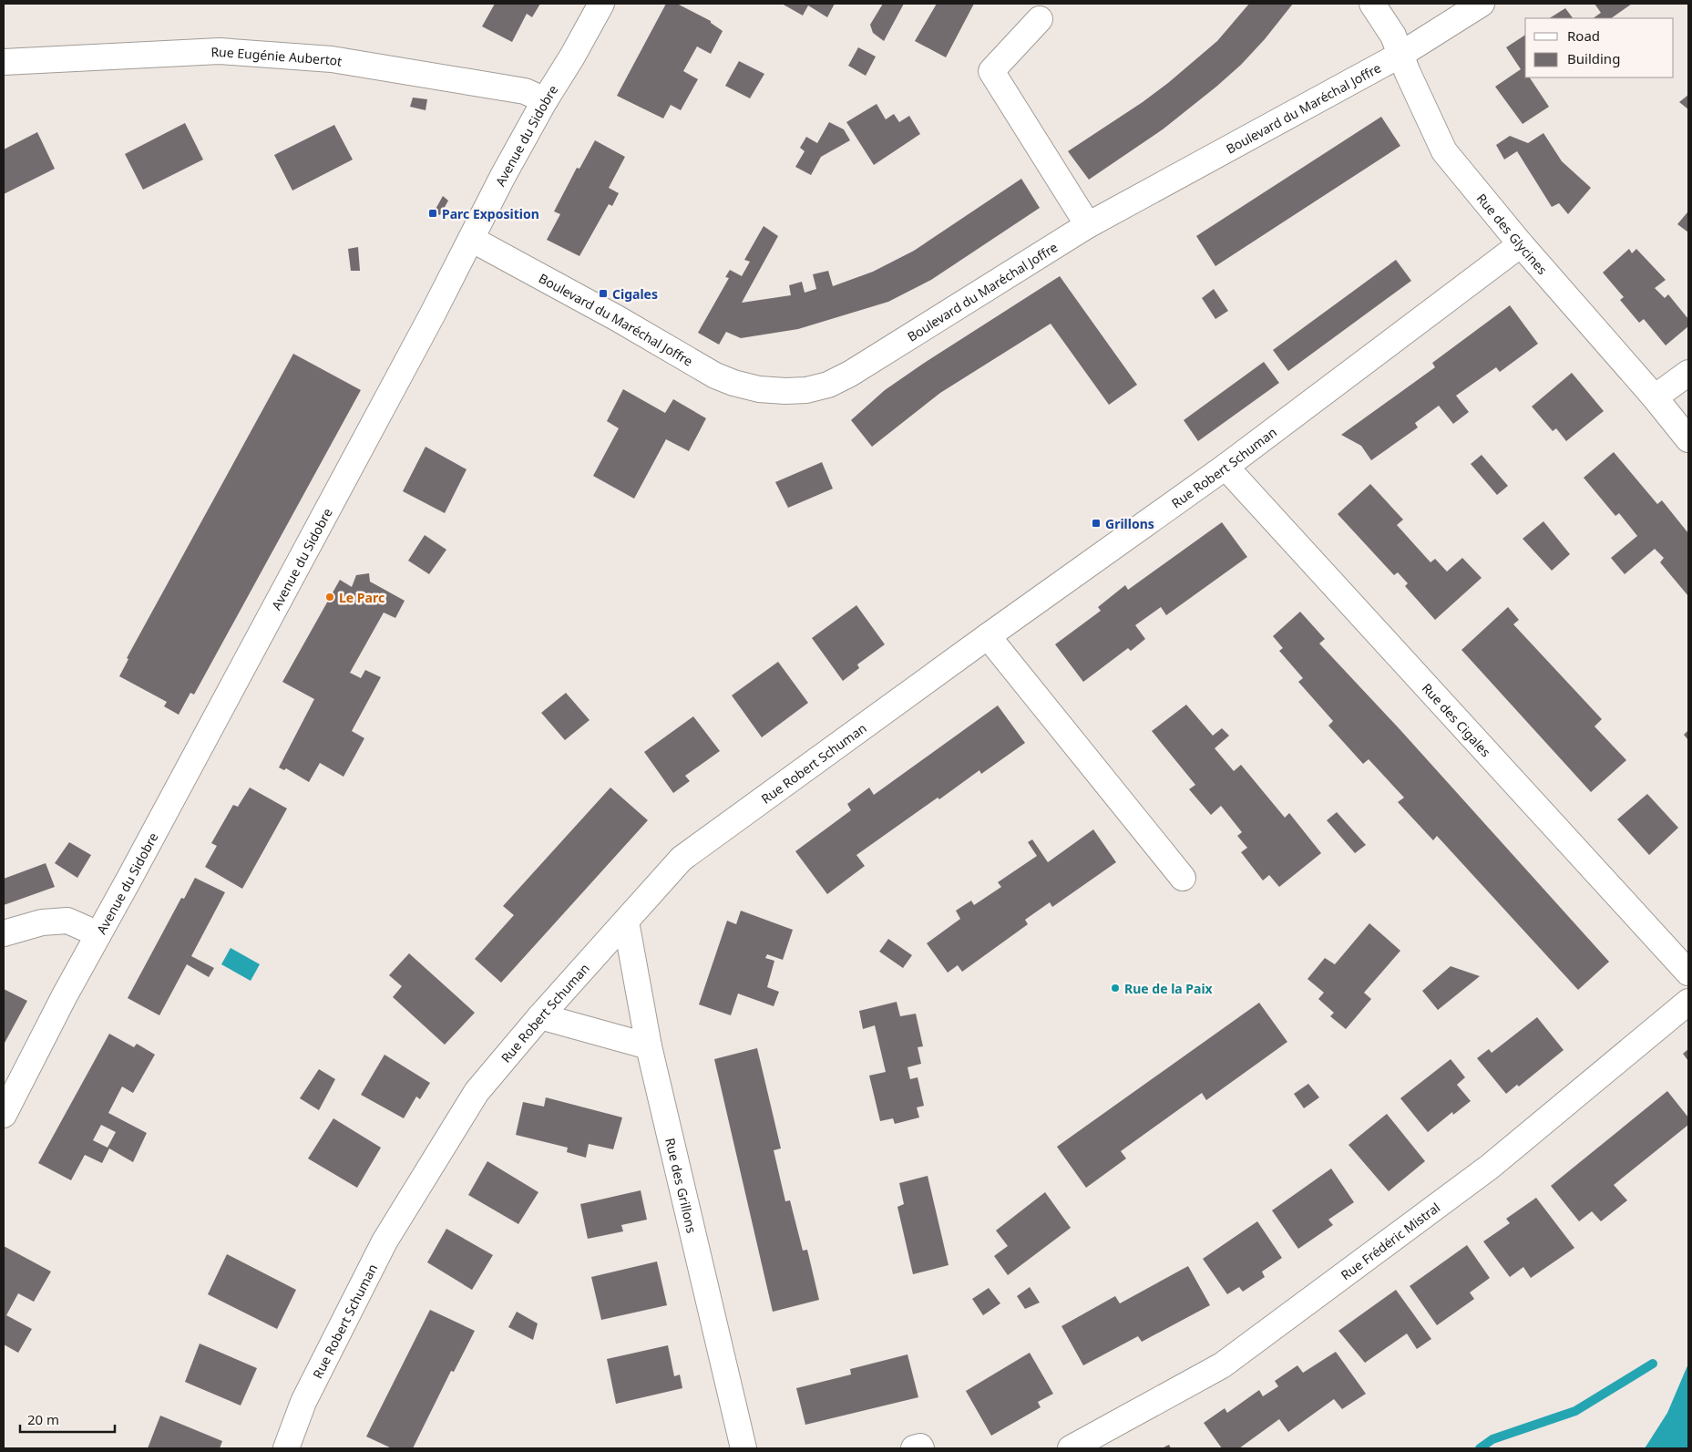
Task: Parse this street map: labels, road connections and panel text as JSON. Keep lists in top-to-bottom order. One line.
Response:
{"streets":{"street":["Rue Eugénie Aubertot","Boulevard du Maréchal Joffre","Avenue du Sidobre","Rue des Glycines","Rue Robert Schuman","Rue des Cigales","Rue des Grillons","Rue Frédéric Mistral"]},"crossings":[["Rue Eugénie Aubertot","Avenue du Sidobre"],["Boulevard du Maréchal Joffre","Avenue du Sidobre"],["Boulevard du Maréchal Joffre","Rue des Glycines"],["Rue des Glycines","Rue Robert Schuman"],["Rue Robert Schuman","Rue des Cigales"],["Rue Robert Schuman","Rue des Grillons"]],"places":{"transit":["Parc Exposition","Cigales","Grillons"],"other":["Le Parc","Rue de la Paix"]},"legend":["Road","Building"],"scale_bar":"20 m"}
